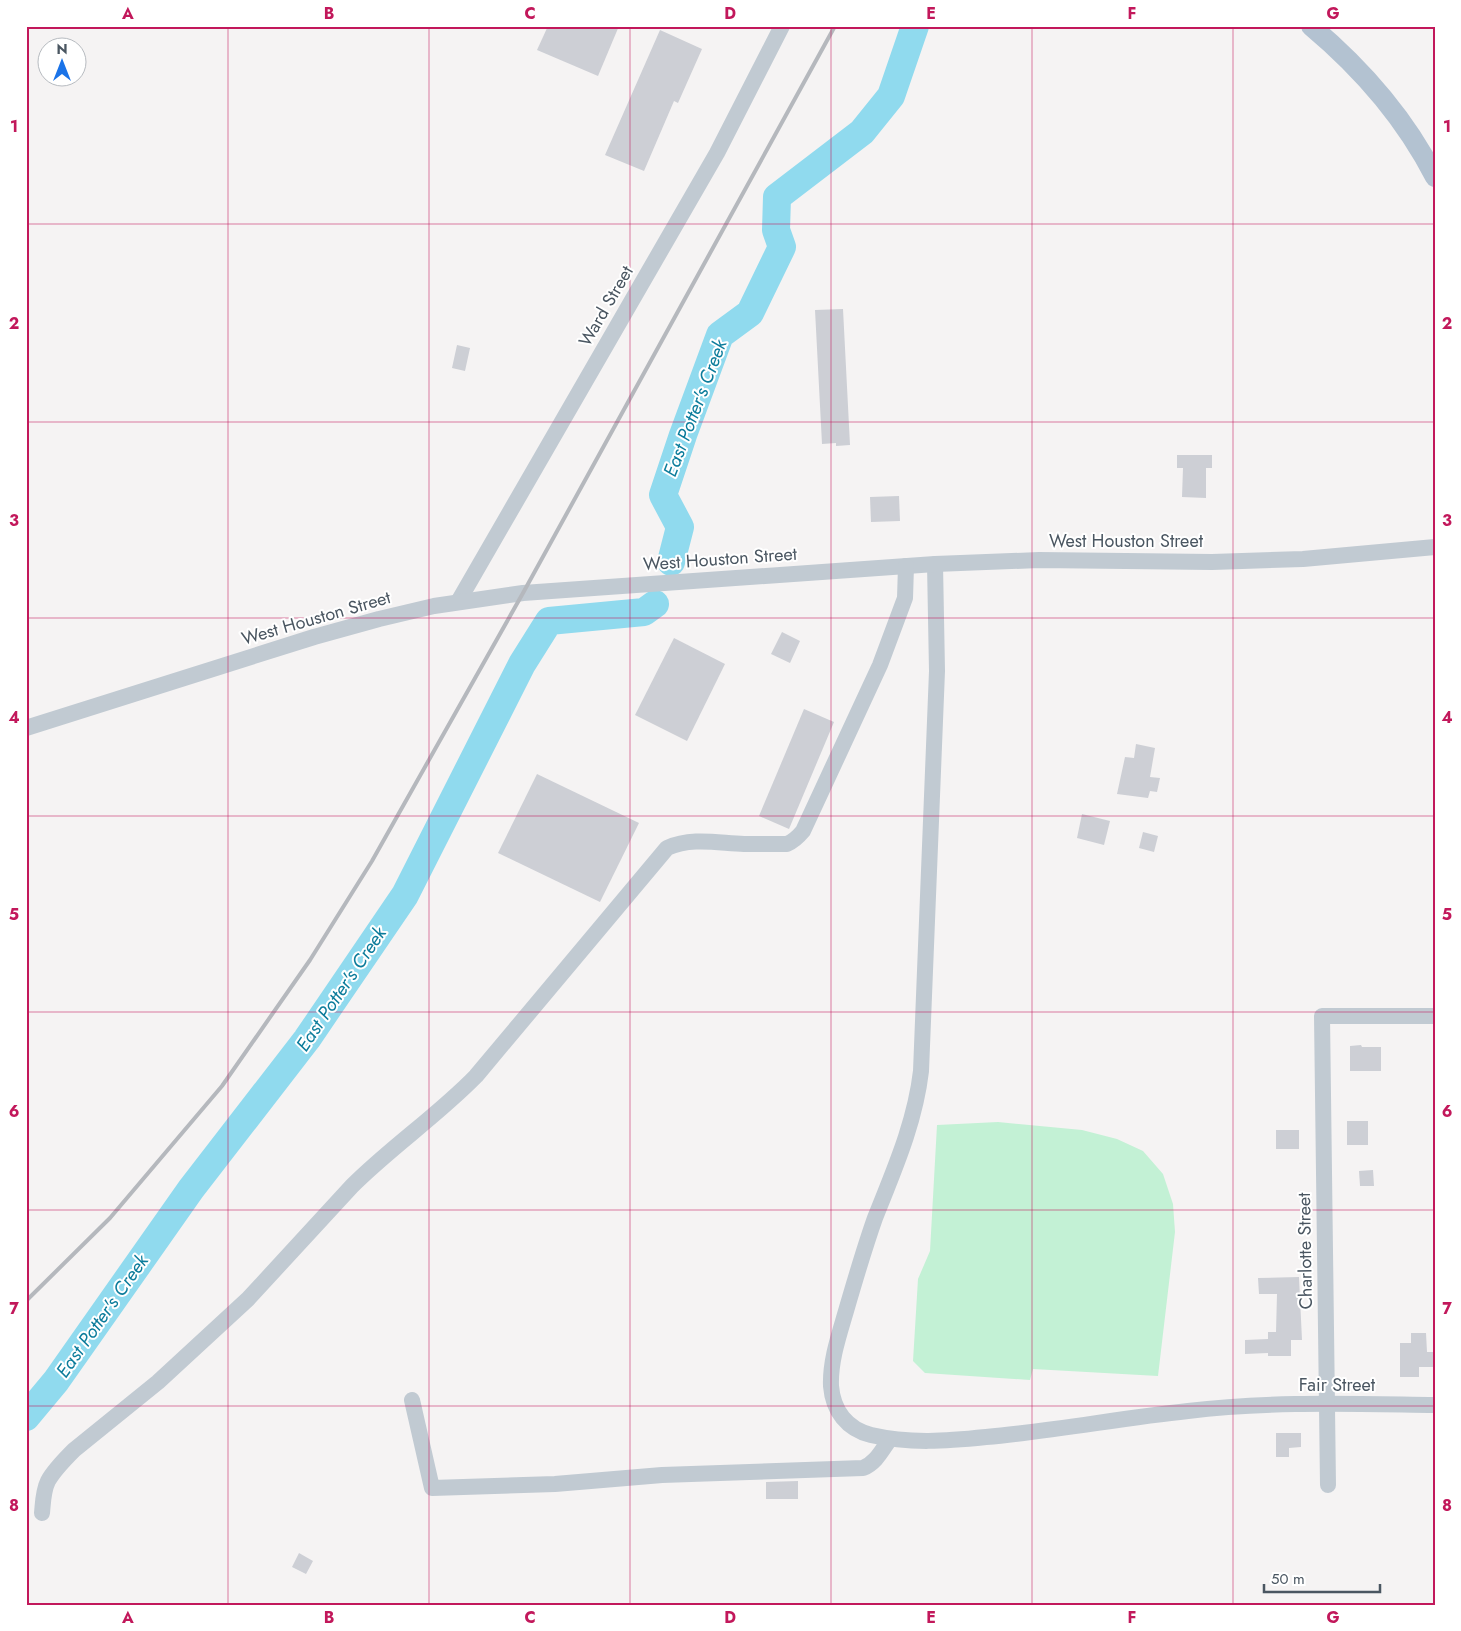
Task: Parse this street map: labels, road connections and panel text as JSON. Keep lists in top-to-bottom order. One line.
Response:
{"streets":{"street":["Ward Street","West Houston Street","Charlotte Street","Fair Street"]},"crossings":[["Ward Street","West Houston Street"],["West Houston Street","Fair Street"],["Charlotte Street","Fair Street"]],"water":["East Potter's Creek"],"scale_bar":"50 m","north":"top","grid":{"columns":["A","B","C","D","E","F","G"],"rows":["1","2","3","4","5","6","7","8"]}}
